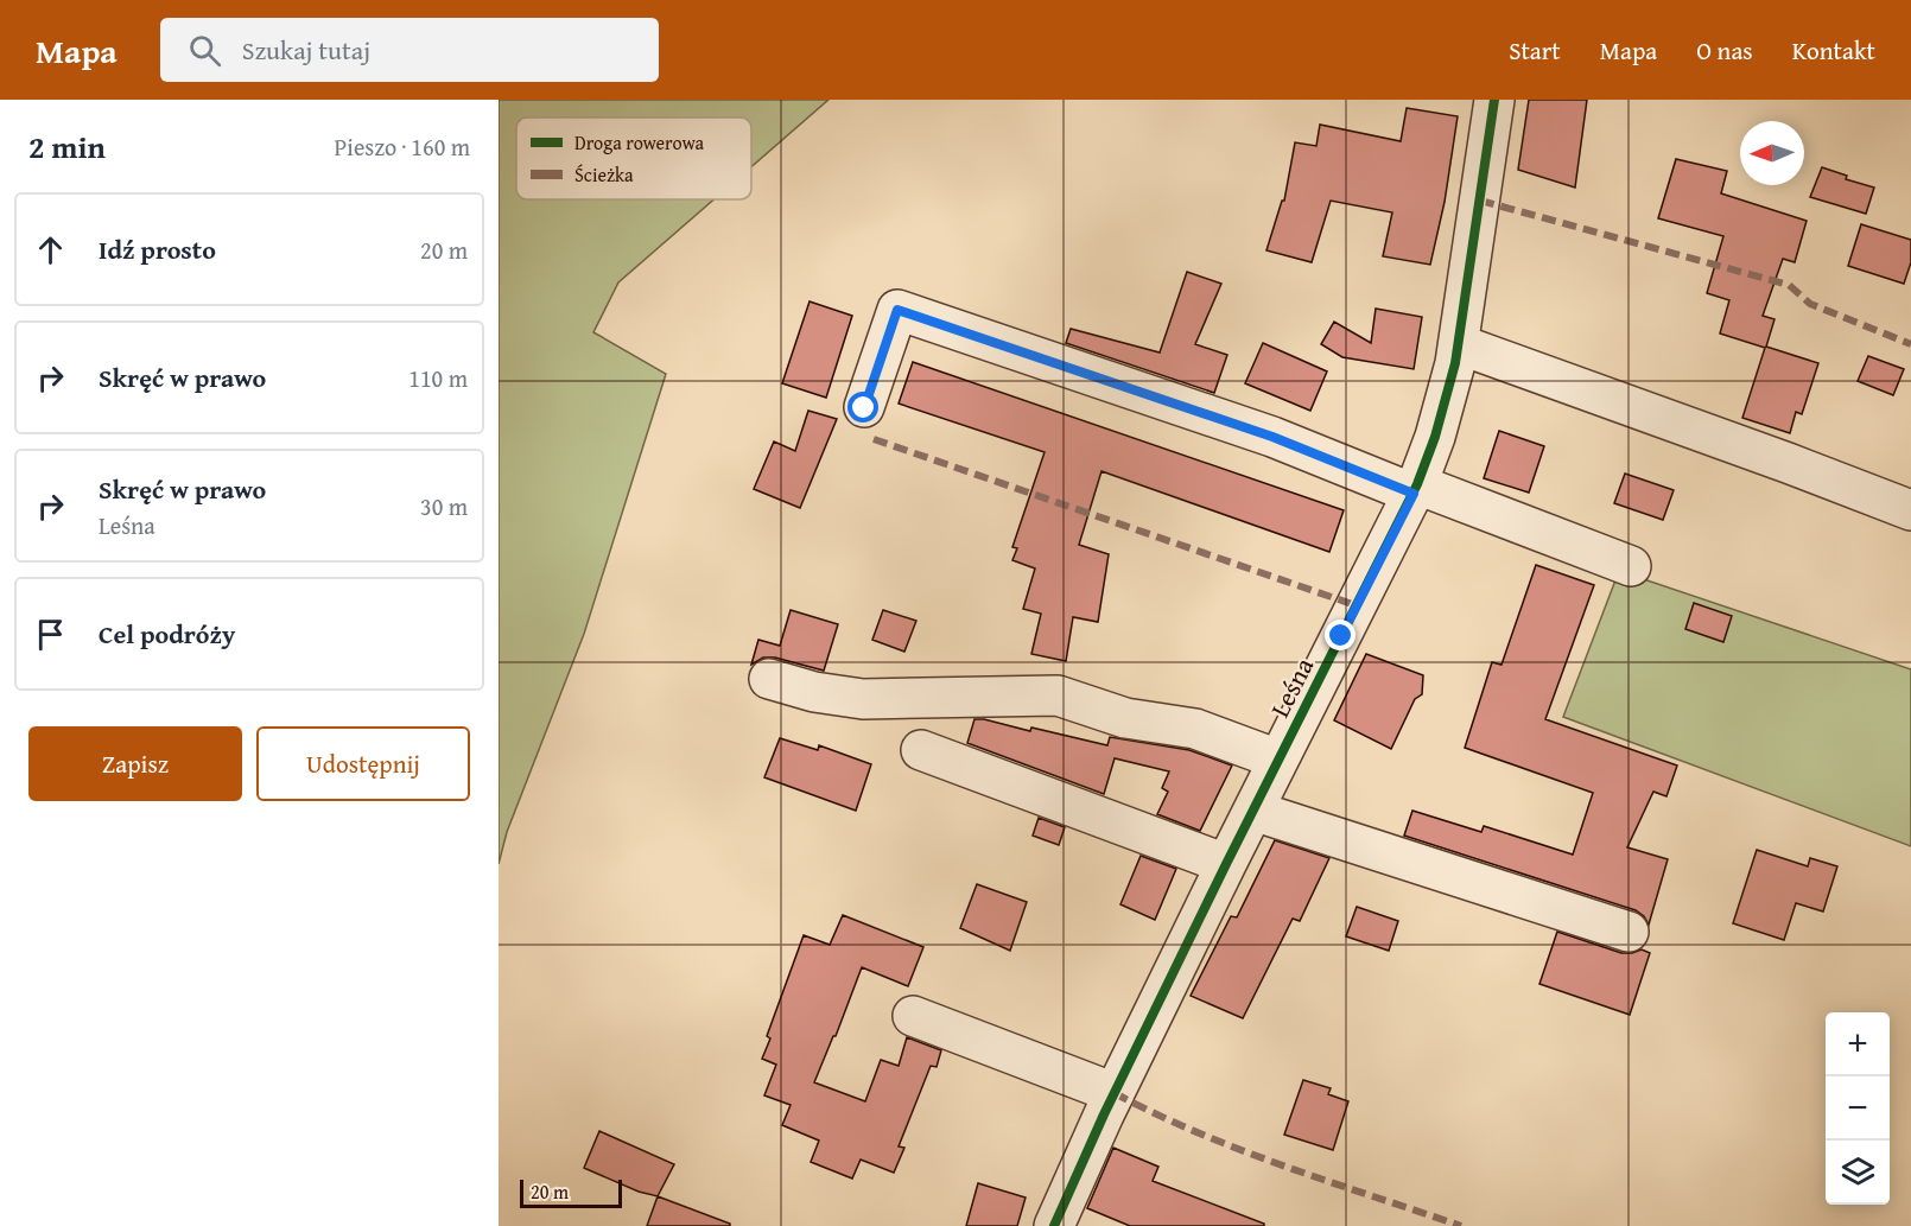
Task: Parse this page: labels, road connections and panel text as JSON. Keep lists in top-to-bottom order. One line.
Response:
{"streets":{"street":["Leśna"]},"legend":["Droga rowerowa","Ścieżka"],"scale_bar":"20 m","north":"left","page":{"header":"Mapa","search":"Szukaj tutaj","nav":["Start","Mapa","O nas","Kontakt"],"heading":["2 min","Pieszo · 160 m"],"list":[["Idź prosto","20 m"],["Skręć w prawo","110 m"],["Skręć w prawo","Leśna","30 m"],"Cel podróży"],"buttons":["Zapisz","Udostępnij"],"map_buttons":["+","−"],"scale":"20 m"}}
